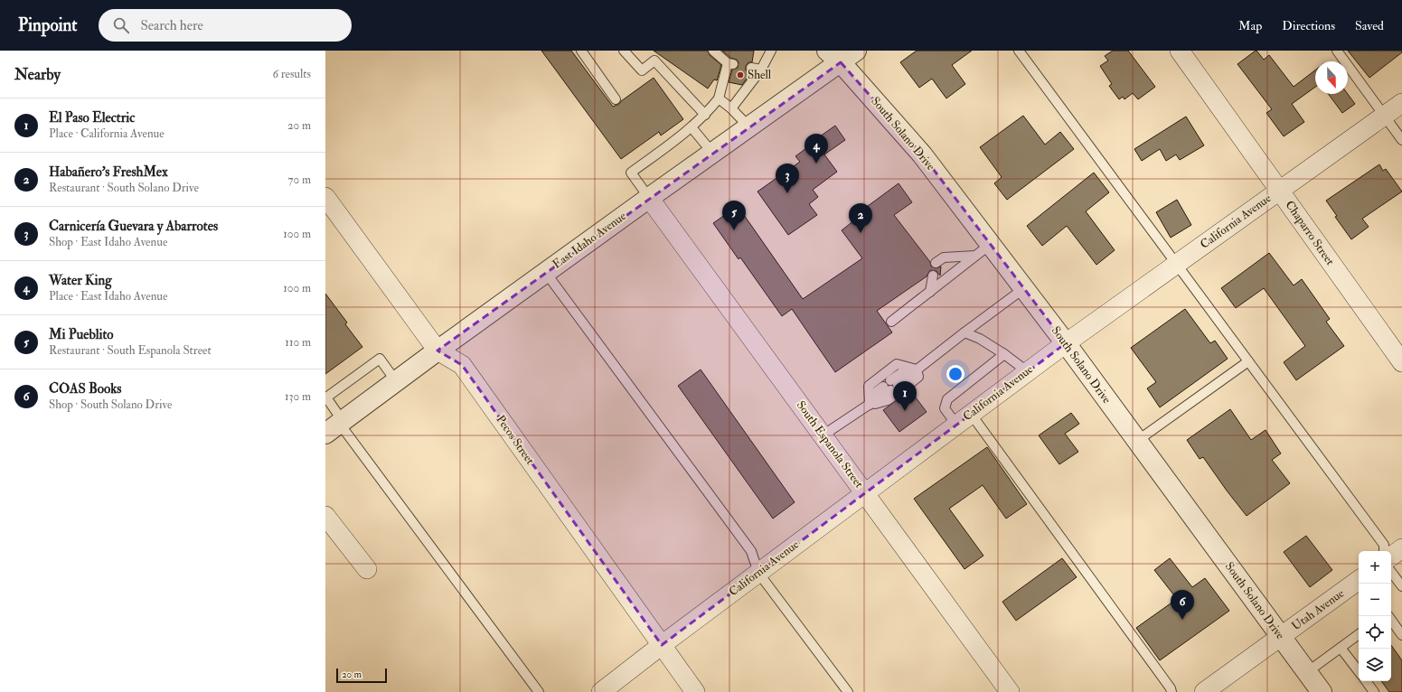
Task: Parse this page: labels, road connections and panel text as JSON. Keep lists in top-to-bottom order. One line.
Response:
{"streets":{"street":["South Solano Drive","California Avenue","Chaparro Street","East Idaho Avenue","Pecos Street","South Espanola Street","Utah Avenue"]},"crossings":[["South Solano Drive","California Avenue"],["South Solano Drive","East Idaho Avenue"],["South Solano Drive","Utah Avenue"],["California Avenue","Chaparro Street"],["California Avenue","Pecos Street"],["California Avenue","South Espanola Street"],["East Idaho Avenue","Pecos Street"],["East Idaho Avenue","South Espanola Street"]],"places":["Shell"],"scale_bar":"20 m","north":"bottom","page":{"header":"Pinpoint","search":"Search here","nav":["Map","Directions","Saved"],"heading":["Nearby","6 results"],"list":[{"mark":"1","name":"El Paso Electric","note":"Place · California Avenue","value":"20 m"},{"mark":"2","name":"Habañero's FreshMex","note":"Restaurant · South Solano Drive","value":"70 m"},{"mark":"3","name":"Carnicería Guevara y Abarrotes","note":"Shop · East Idaho Avenue","value":"100 m"},{"mark":"4","name":"Water King","note":"Place · East Idaho Avenue","value":"100 m"},{"mark":"5","name":"Mi Pueblito","note":"Restaurant · South Espanola Street","value":"110 m"},{"mark":"6","name":"COAS Books","note":"Shop · South Solano Drive","value":"130 m"}],"pins":["4","3","5","2","1","6"],"map_buttons":["+","−"],"scale":"20 m"}}
